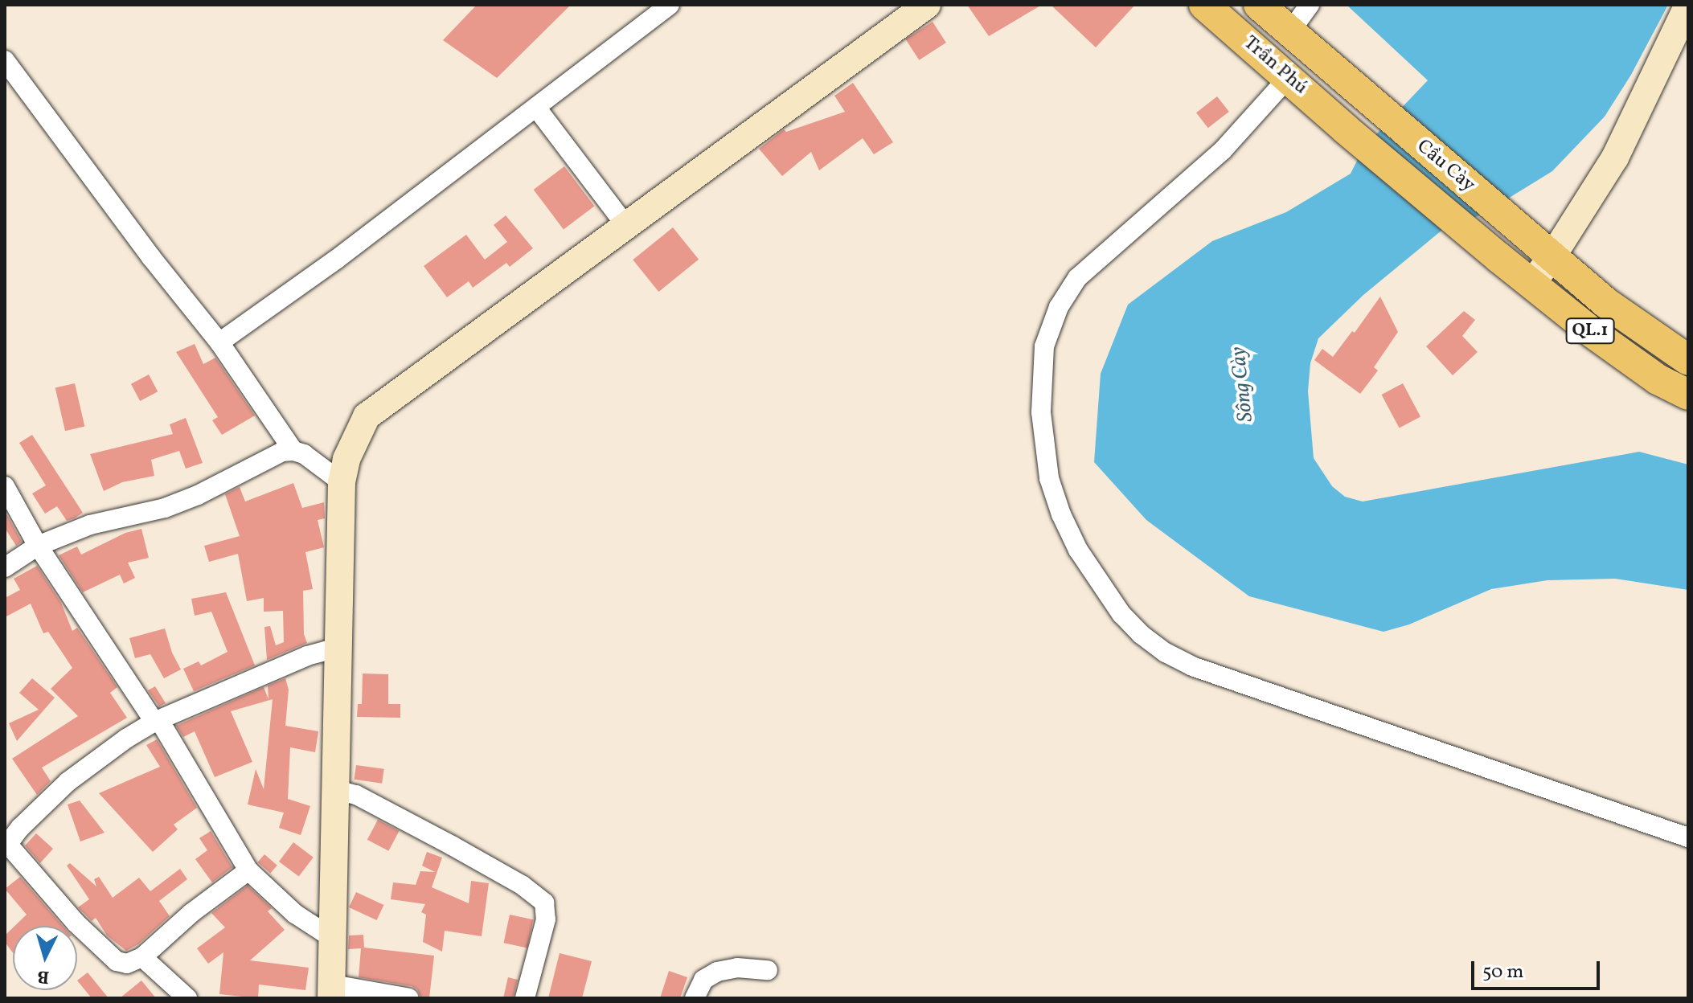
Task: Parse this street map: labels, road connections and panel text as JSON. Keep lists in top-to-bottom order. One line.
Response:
{"streets":{"main road":["Trần Phú","Cầu Cày","QL.1"]},"crossings":[["Trần Phú","Cầu Cày"],["Cầu Cày","QL.1"]],"water":["Sông Cày"],"scale_bar":"50 m","north":"bottom"}
